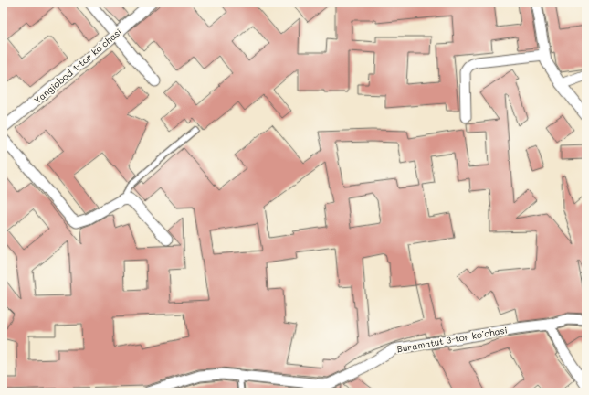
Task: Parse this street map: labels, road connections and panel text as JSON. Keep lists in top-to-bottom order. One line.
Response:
{"streets":{"street":["Yangiobod 1-tor koʼchasi","Buramatut 3-tor koʼchasi"]}}
